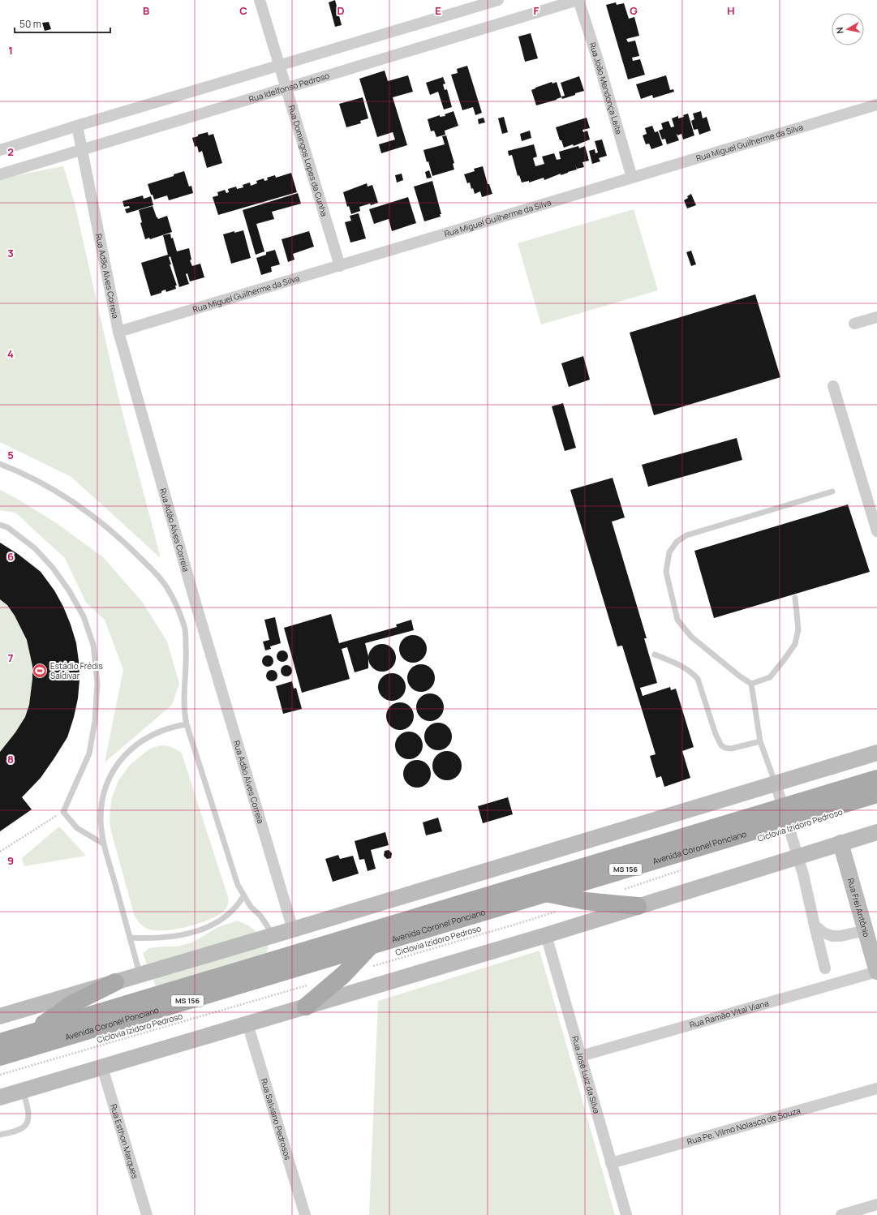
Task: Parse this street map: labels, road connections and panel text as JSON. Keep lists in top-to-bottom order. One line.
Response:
{"streets":{"main road":["Avenida Coronel Ponciano","MS 156","Rua Frei Antônio"],"street":["Rua Idelfonso Pedroso","Rua João Mendonça Leite","Rua Miguel Guilherme da Silva","Rua Domingos Lopes da Cunha","Rua Adão Alves Correia","Rua Ramão Vital Viana","Rua José Luiz da Silva","Rua Salviano Pedrosos","Rua Pe. Vilmo Nolasco de Souza","Rua Esthon Marques"],"path":["Ciclovia Izidoro Pedroso"]},"crossings":[["Rua Idelfonso Pedroso","Rua João Mendonça Leite"],["Rua Idelfonso Pedroso","Rua Domingos Lopes da Cunha"],["Rua Idelfonso Pedroso","Rua Adão Alves Correia"],["Rua João Mendonça Leite","Rua Miguel Guilherme da Silva"],["Rua Miguel Guilherme da Silva","Rua Domingos Lopes da Cunha"],["Rua Miguel Guilherme da Silva","Rua Adão Alves Correia"],["Rua Frei Antônio","Rua Ramão Vital Viana"],["Rua Ramão Vital Viana","Rua José Luiz da Silva"],["Rua José Luiz da Silva","Rua Pe. Vilmo Nolasco de Souza"]],"places":{"sports":["Estádio Frédis Saldivar"]},"scale_bar":"50 m","north":"left","grid":{"columns":["B","C","D","E","F","G","H"],"rows":["1","2","3","4","5","6","7","8","9"]}}
